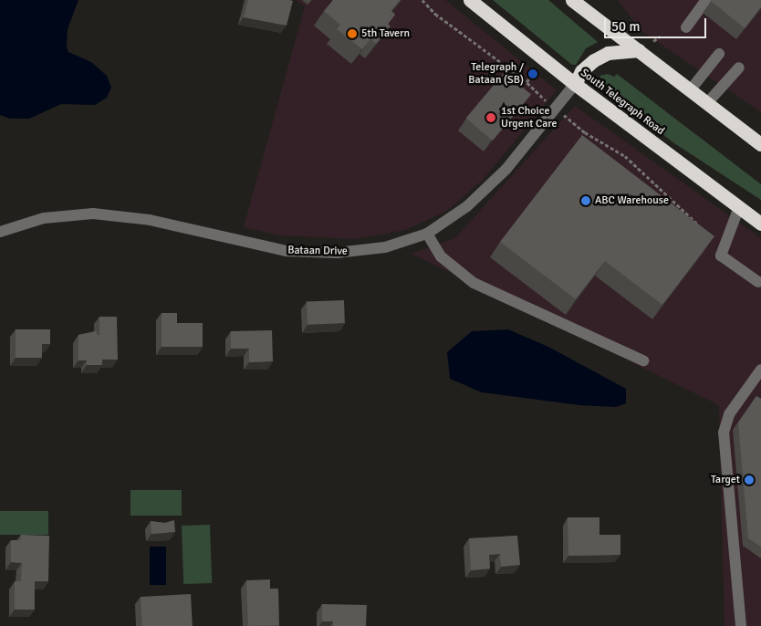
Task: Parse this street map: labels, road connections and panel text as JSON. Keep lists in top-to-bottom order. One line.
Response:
{"streets":{"highway":["South Telegraph Road"],"street":["Bataan Drive"]},"crossings":[["South Telegraph Road","Bataan Drive"]],"places":["5th Tavern","Telegraph / Bataan (SB)","1st Choice Urgent Care","ABC Warehouse","Target"],"scale_bar":"50 m"}
